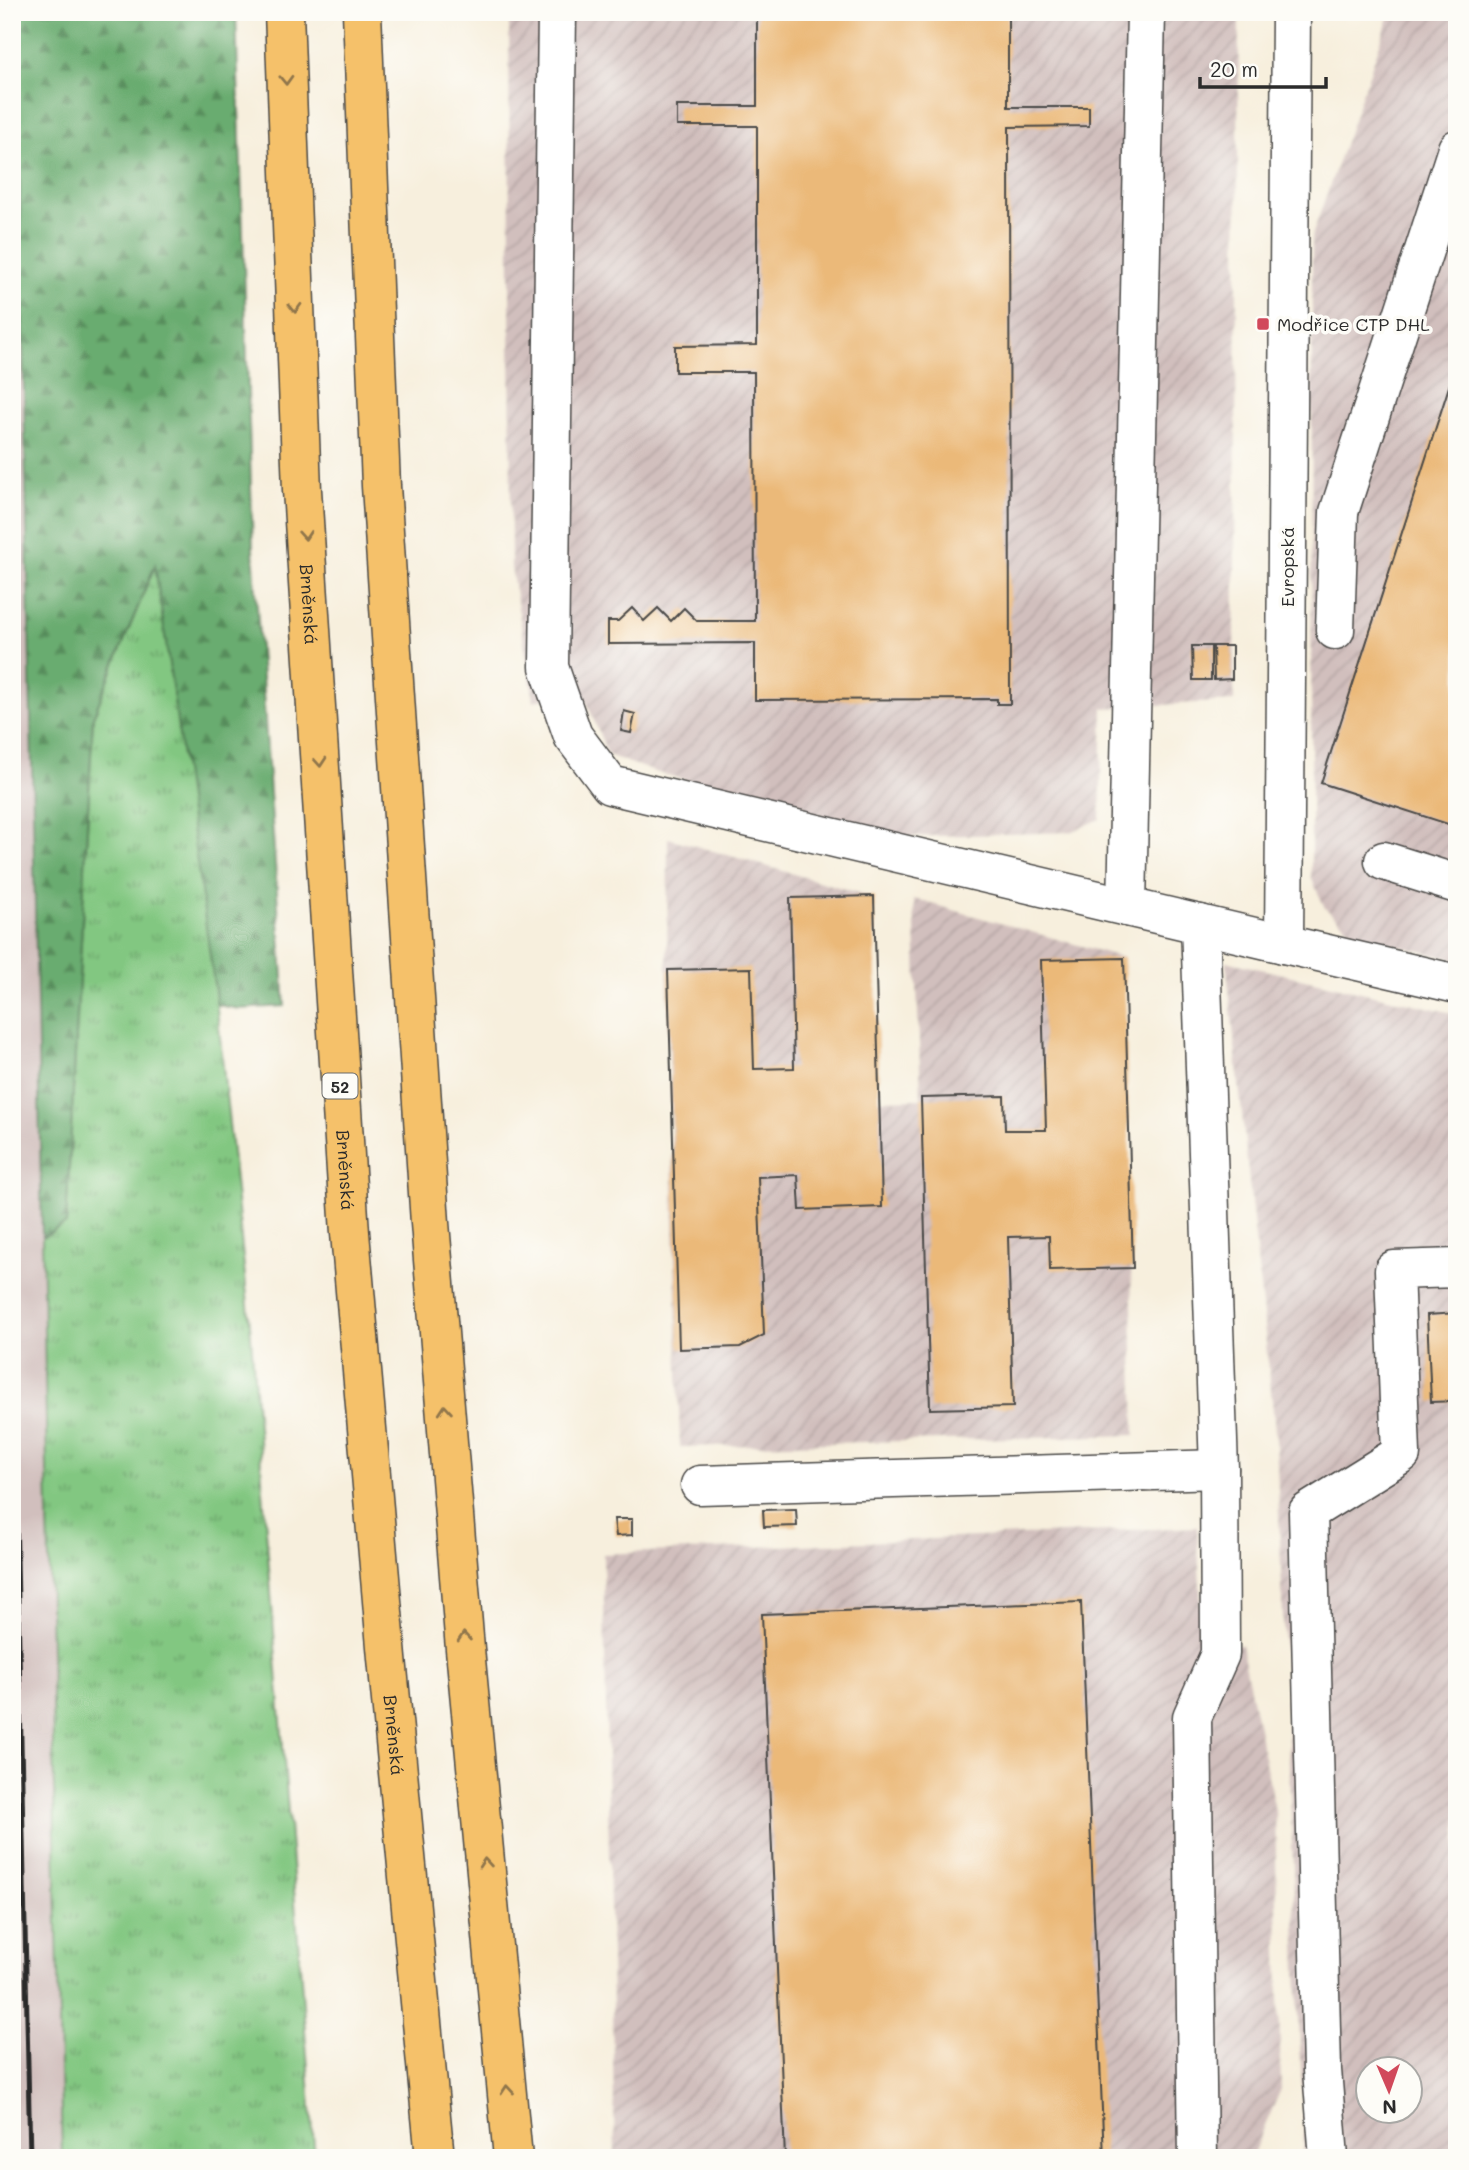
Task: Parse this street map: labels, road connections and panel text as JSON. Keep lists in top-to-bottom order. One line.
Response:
{"streets":{"highway":["Brněnská","52"],"street":["Evropská"]},"places":{"transit":["Modřice CTP DHL"]},"scale_bar":"20 m","north":"bottom"}
